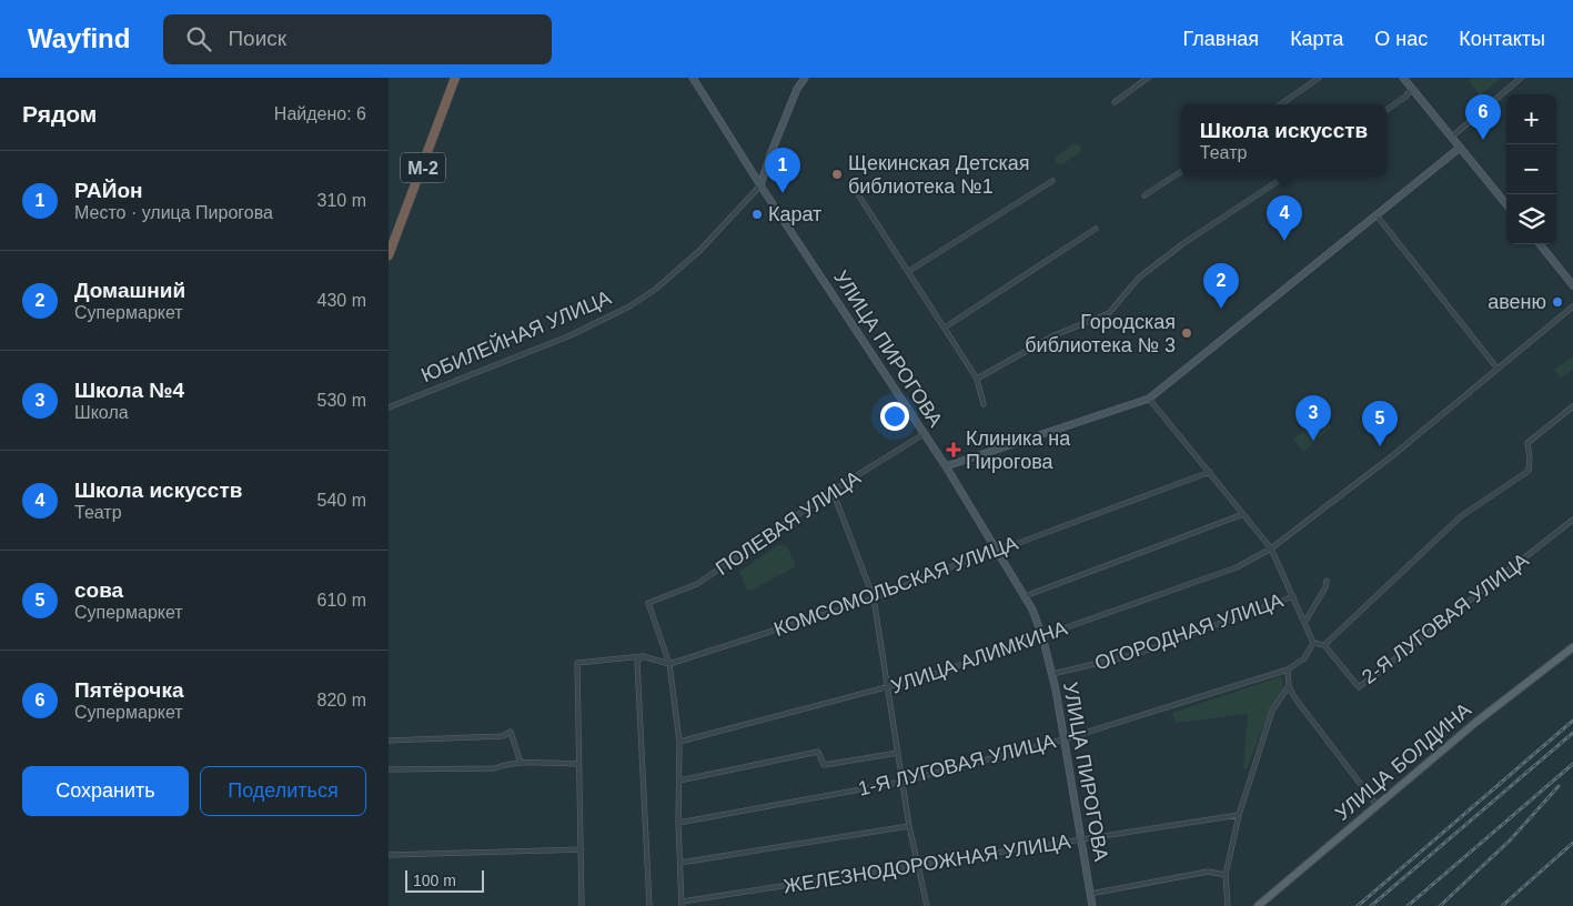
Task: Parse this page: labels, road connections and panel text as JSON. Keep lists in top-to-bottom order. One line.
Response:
{"streets":{"highway":["М-2"],"main road":["УЛИЦА БОЛДИНА"],"street":["ЮБИЛЕЙНАЯ УЛИЦА","УЛИЦА ПИРОГОВА","ПОЛЕВАЯ УЛИЦА","КОМСОМОЛЬСКАЯ УЛИЦА","2-Я ЛУГОВАЯ УЛИЦА","ОГОРОДНАЯ УЛИЦА","УЛИЦА АЛИМКИНА","1-Я ЛУГОВАЯ УЛИЦА","ЖЕЛЕЗНОДОРОЖНАЯ УЛИЦА"]},"crossings":[["ЮБИЛЕЙНАЯ УЛИЦА","УЛИЦА ПИРОГОВА"],["УЛИЦА ПИРОГОВА","ПОЛЕВАЯ УЛИЦА"],["УЛИЦА ПИРОГОВА","КОМСОМОЛЬСКАЯ УЛИЦА"],["УЛИЦА ПИРОГОВА","ОГОРОДНАЯ УЛИЦА"],["УЛИЦА ПИРОГОВА","УЛИЦА АЛИМКИНА"],["УЛИЦА ПИРОГОВА","1-Я ЛУГОВАЯ УЛИЦА"],["УЛИЦА ПИРОГОВА","ЖЕЛЕЗНОДОРОЖНАЯ УЛИЦА"],["ПОЛЕВАЯ УЛИЦА","КОМСОМОЛЬСКАЯ УЛИЦА"]],"places":{"other":["Щекинская Детская библиотека №1","Карат","авеню","Городская библиотека № 3"],"health":["Клиника на Пирогова"]},"scale_bar":"100 m","page":{"header":"Wayfind","search":"Поиск","nav":["Главная","Карта","О нас","Контакты"],"heading":["Рядом","Найдено: 6"],"map_buttons":["+","−"],"pins":["6","1","4","2","3","5"],"popup":["Школа искусств","Театр"],"list":[{"mark":"1","name":"РАЙон","note":"Место · улица Пирогова","value":"310 m"},{"mark":"2","name":"Домашний","note":"Супермаркет","value":"430 m"},{"mark":"3","name":"Школа №4","note":"Школа","value":"530 m"},{"mark":"4","name":"Школа искусств","note":"Театр","value":"540 m"},{"mark":"5","name":"сова","note":"Супермаркет","value":"610 m"},{"mark":"6","name":"Пятёрочка","note":"Супермаркет","value":"820 m"}],"buttons":["Сохранить","Поделиться"],"scale":"100 m"}}
